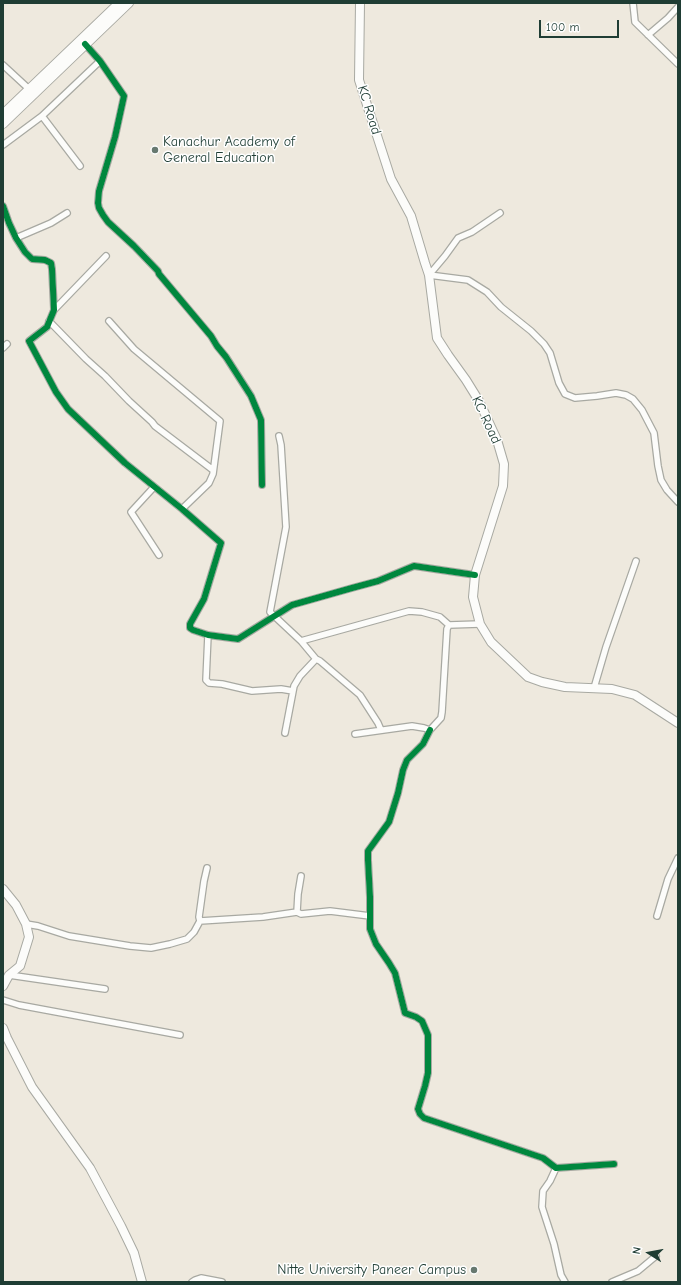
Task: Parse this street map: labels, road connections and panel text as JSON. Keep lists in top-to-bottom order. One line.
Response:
{"streets":{"main road":["KC Road"]},"places":["Kanachur Academy of General Education","Nitte University Paneer Campus"],"scale_bar":"100 m","north":"left"}
